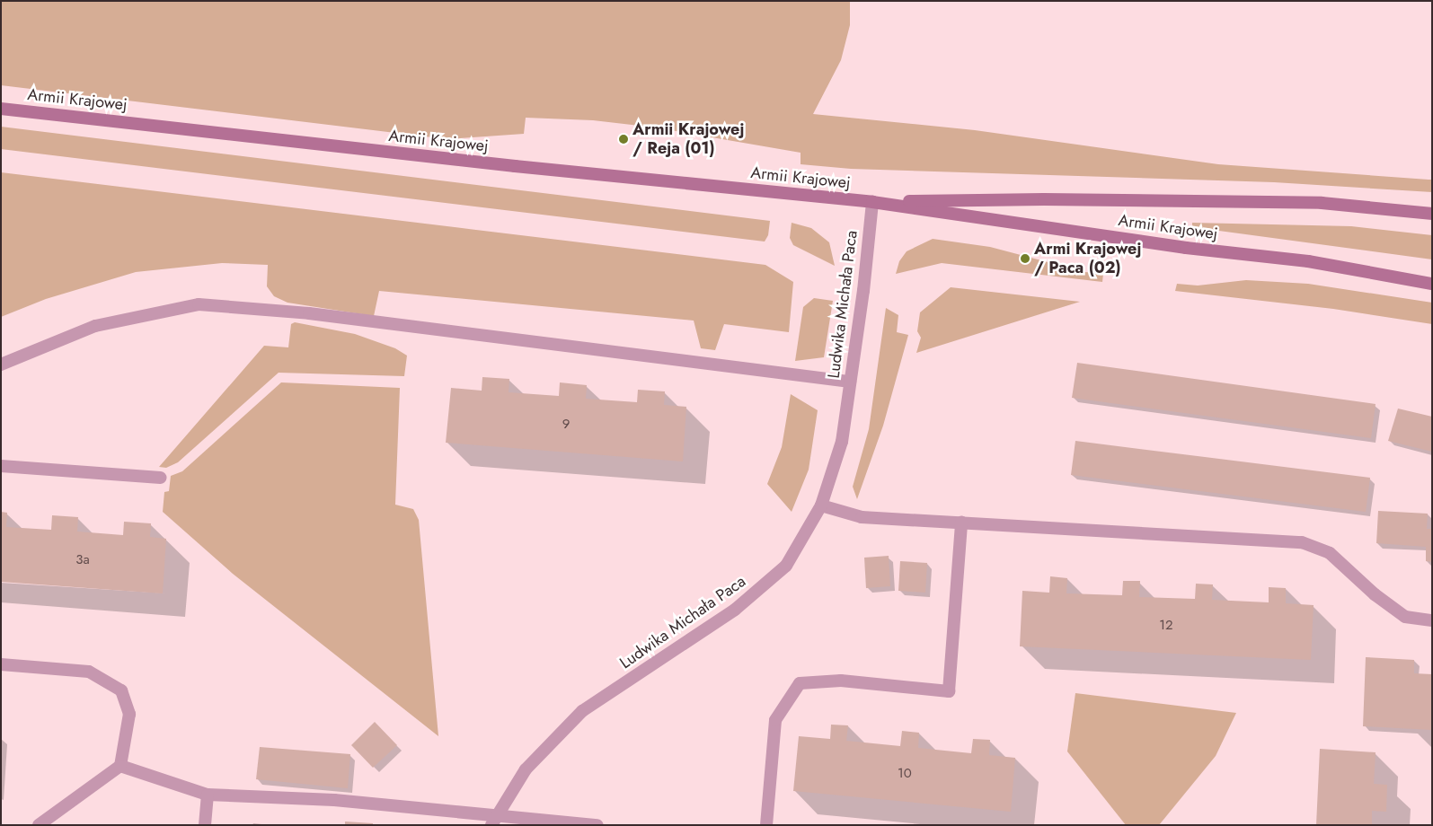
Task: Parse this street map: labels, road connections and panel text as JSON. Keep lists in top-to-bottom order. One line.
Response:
{"streets":{"main road":["Armii Krajowej"],"street":["Ludwika Michała Paca"]},"crossings":[["Armii Krajowej","Ludwika Michała Paca"]],"places":["Armii Krajowej / Reja (01)","Armi Krajowej / Paca (02)"],"house_numbers":["9","3a","12","10"]}
